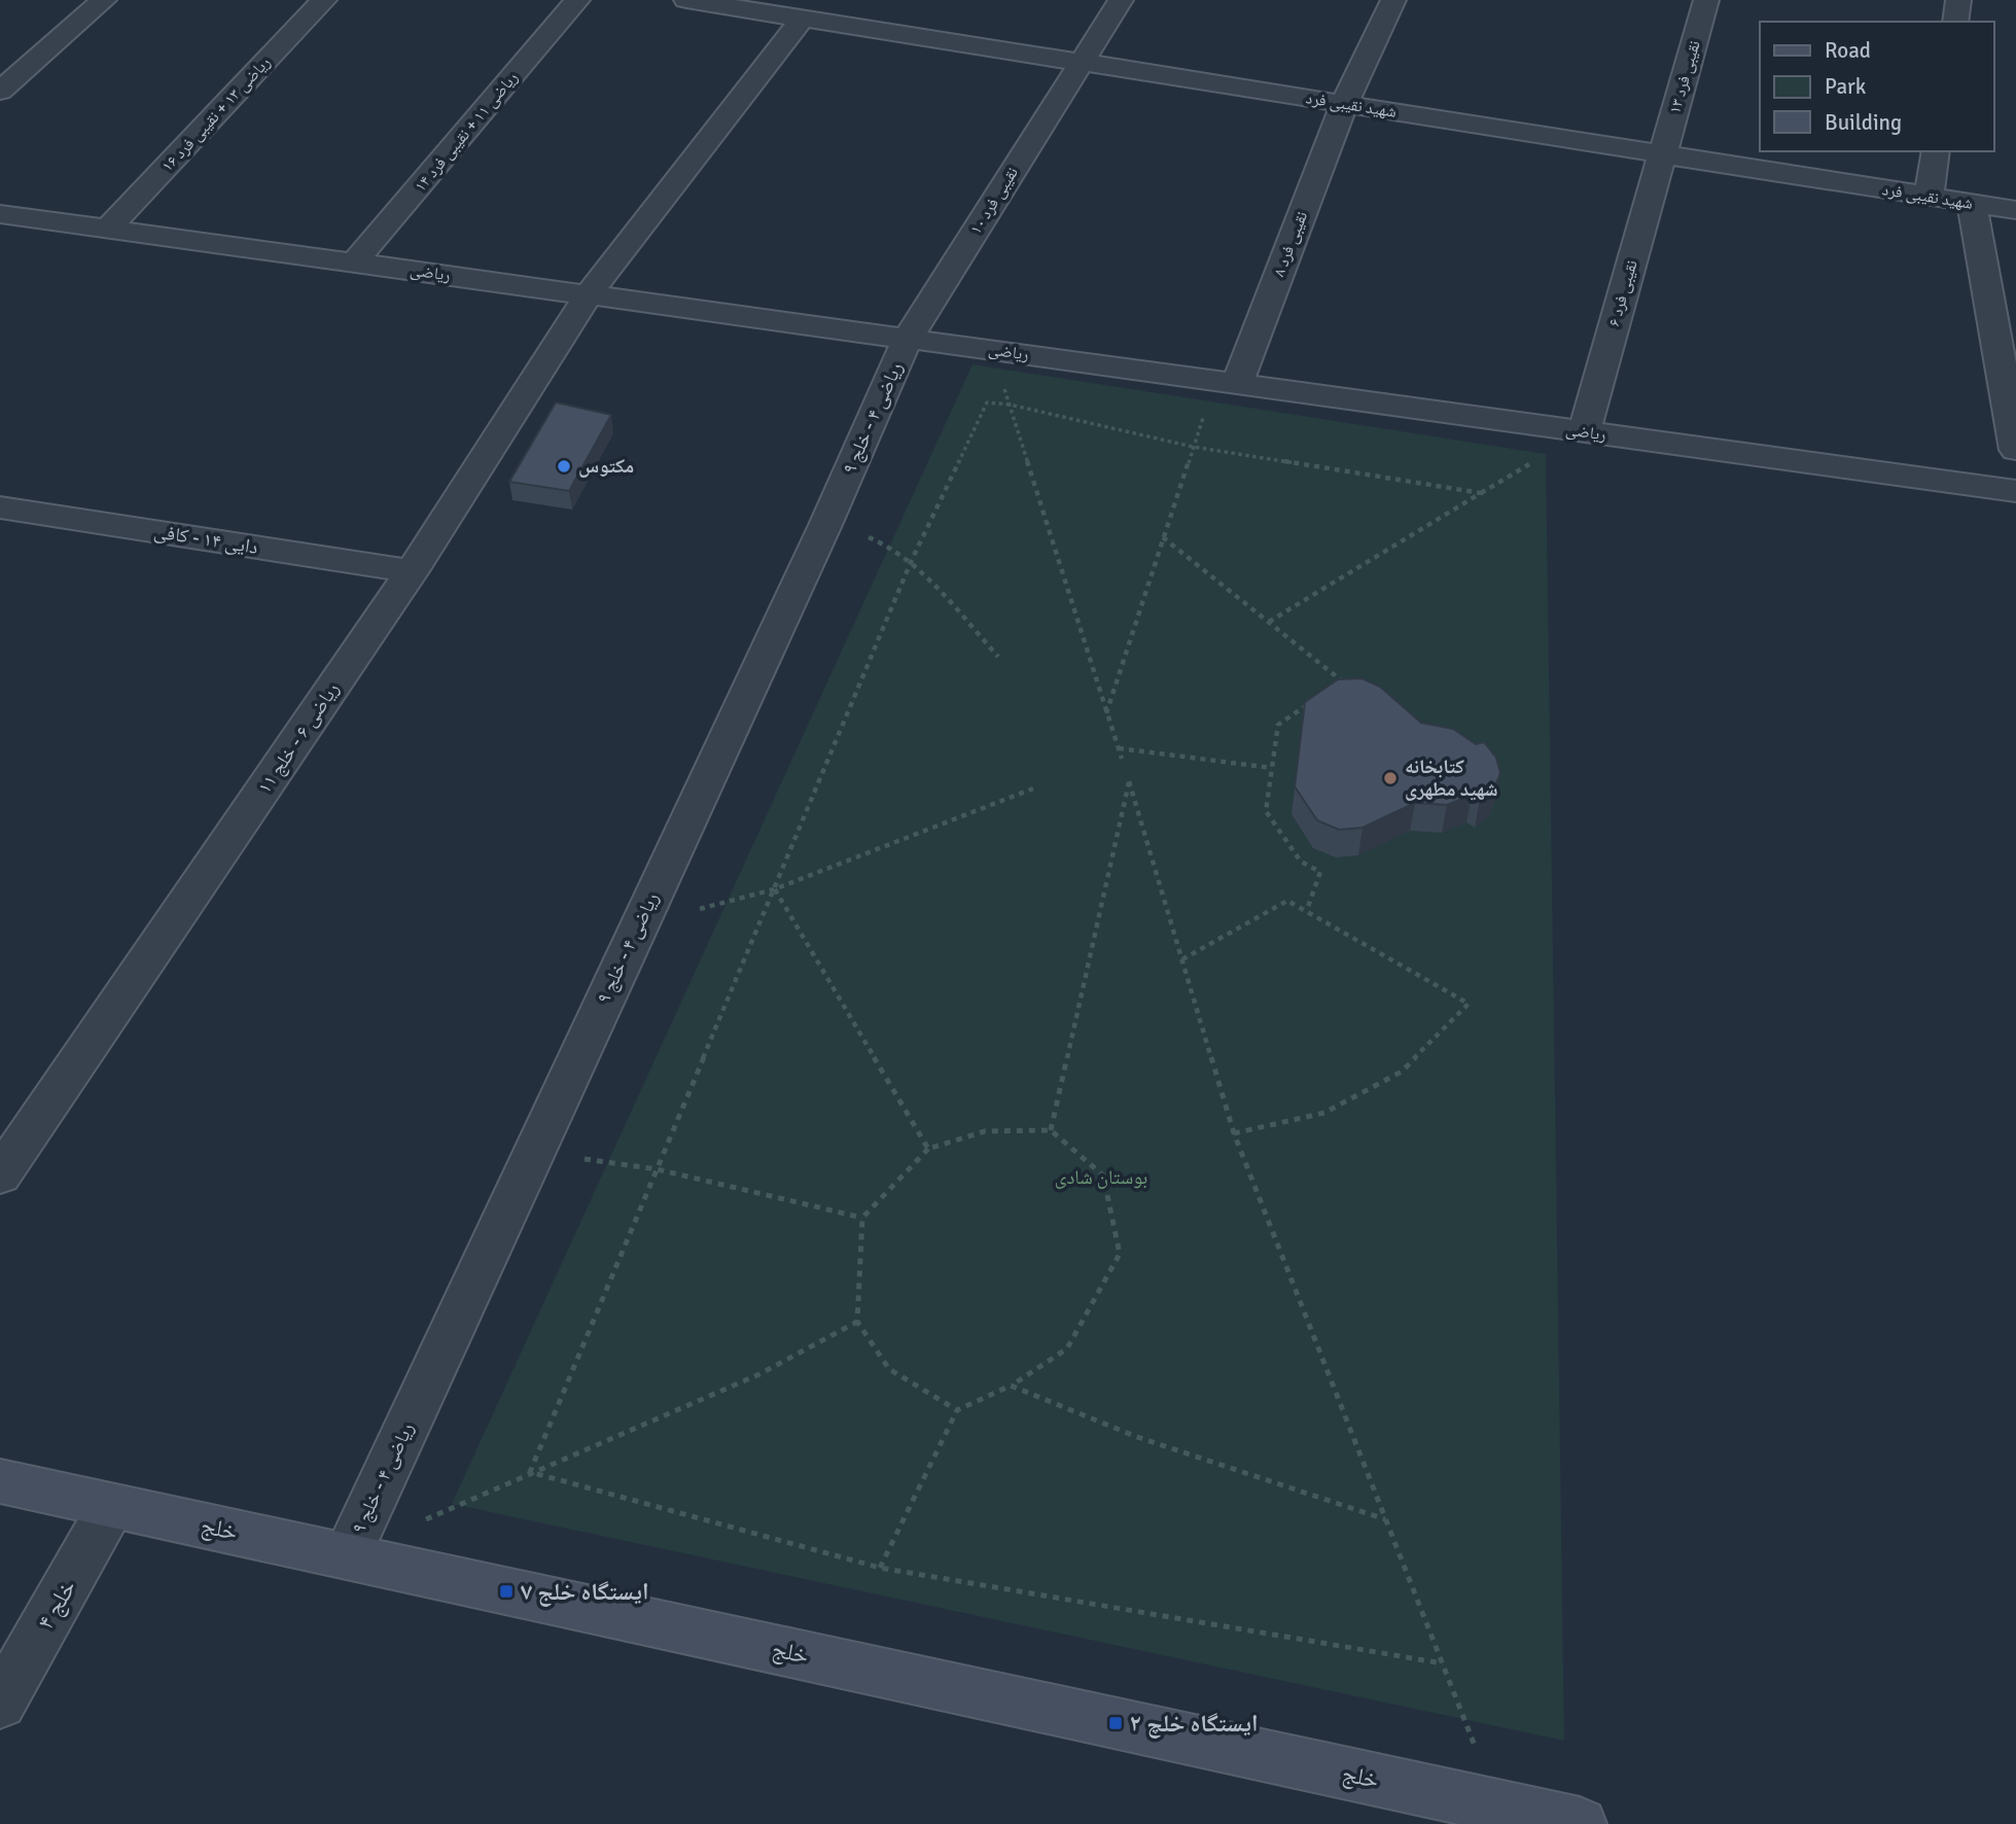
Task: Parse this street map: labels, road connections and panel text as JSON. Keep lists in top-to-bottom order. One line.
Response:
{"streets":{"street":["نقیبی فرد ۱۳","شهید نقیبی فرد","ریاضی ۱۳ + نقیبی فرد ۱۶","ریاضی ۱۱ + نقیبی فرد ۱۴","نقیبی فرد ۱۰","نقیبی فرد ۸","ریاضی","نقیبی فرد ۶","ریاضی ۴ - خلج ۹","دایی ۱۴ - کافی","ریاضی ۶ - خلج ۱۱","خلج","خلج ۴"]},"crossings":[["نقیبی فرد ۱۳","شهید نقیبی فرد"],["نقیبی فرد ۱۳","نقیبی فرد ۶"],["شهید نقیبی فرد","نقیبی فرد ۱۰"],["شهید نقیبی فرد","نقیبی فرد ۸"],["شهید نقیبی فرد","نقیبی فرد ۶"],["شهید نقیبی فرد","ریاضی ۶ - خلج ۱۱"],["ریاضی ۱۳ + نقیبی فرد ۱۶","ریاضی"],["ریاضی ۱۱ + نقیبی فرد ۱۴","ریاضی"],["نقیبی فرد ۱۰","ریاضی"],["نقیبی فرد ۱۰","ریاضی ۴ - خلج ۹"],["نقیبی فرد ۸","ریاضی"],["ریاضی","نقیبی فرد ۶"],["ریاضی","ریاضی ۴ - خلج ۹"],["ریاضی","ریاضی ۶ - خلج ۱۱"],["ریاضی ۴ - خلج ۹","خلج"],["دایی ۱۴ - کافی","ریاضی ۶ - خلج ۱۱"],["خلج","خلج ۴"]],"parks":["بوستان شادی"],"places":{"other":["مکتوس","کتابخانه شهید مطهری"],"transit":["ایستگاه خلج ۷","ایستگاه خلچ ۲"]},"legend":["Road","Park","Building"]}
